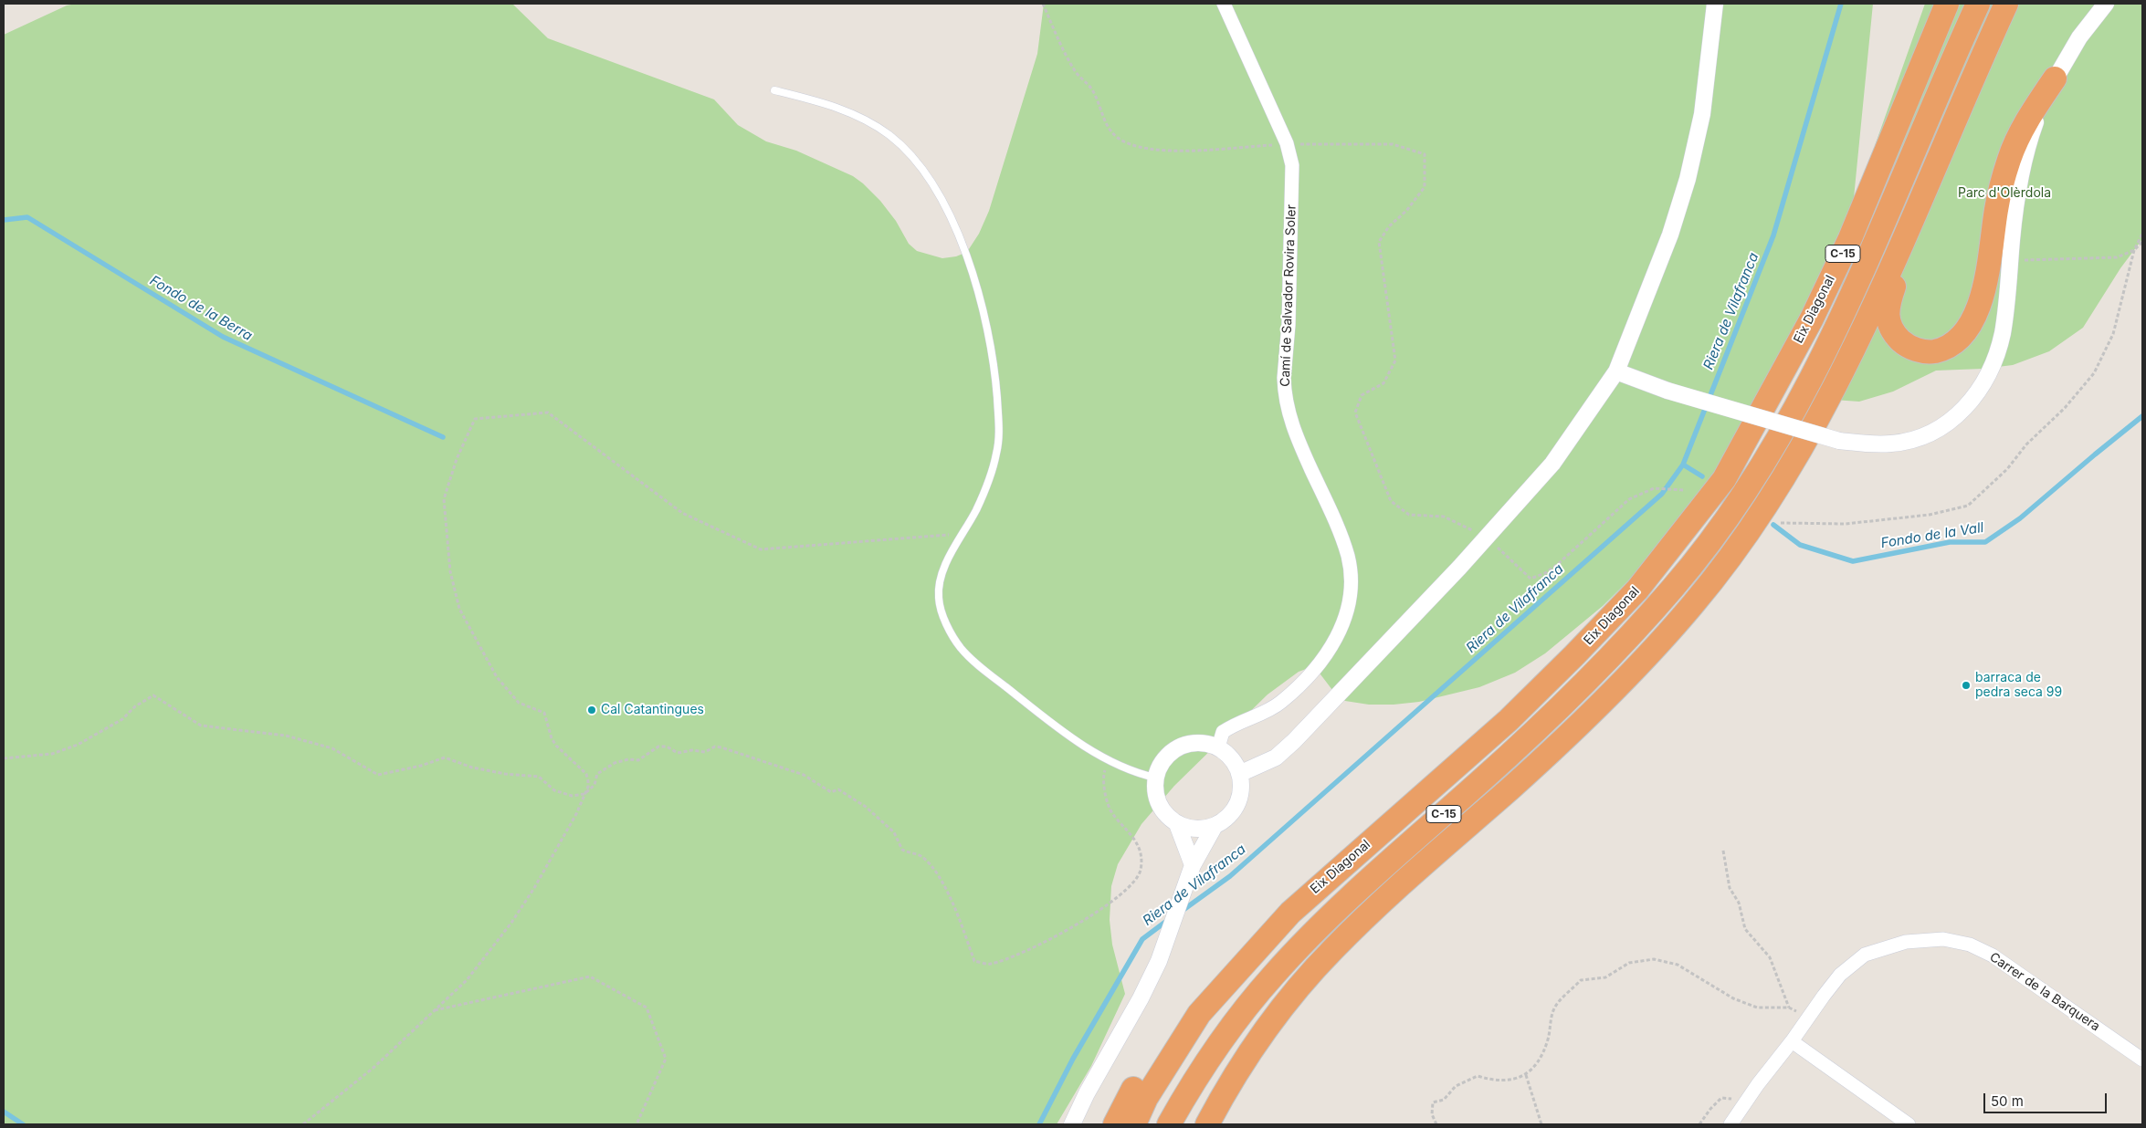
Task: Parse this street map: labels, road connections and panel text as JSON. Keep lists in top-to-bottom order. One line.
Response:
{"streets":{"highway":["C-15","Eix Diagonal"],"street":["Camí de Salvador Rovira Soler","Carrer de la Barquera"]},"water":["Fondo de la Berra","Riera de Vilafranca","Fondo de la Vall"],"parks":["Parc d'Olèrdola"],"places":["barraca de pedra seca 99","Cal Catantingues"],"scale_bar":"50 m"}
